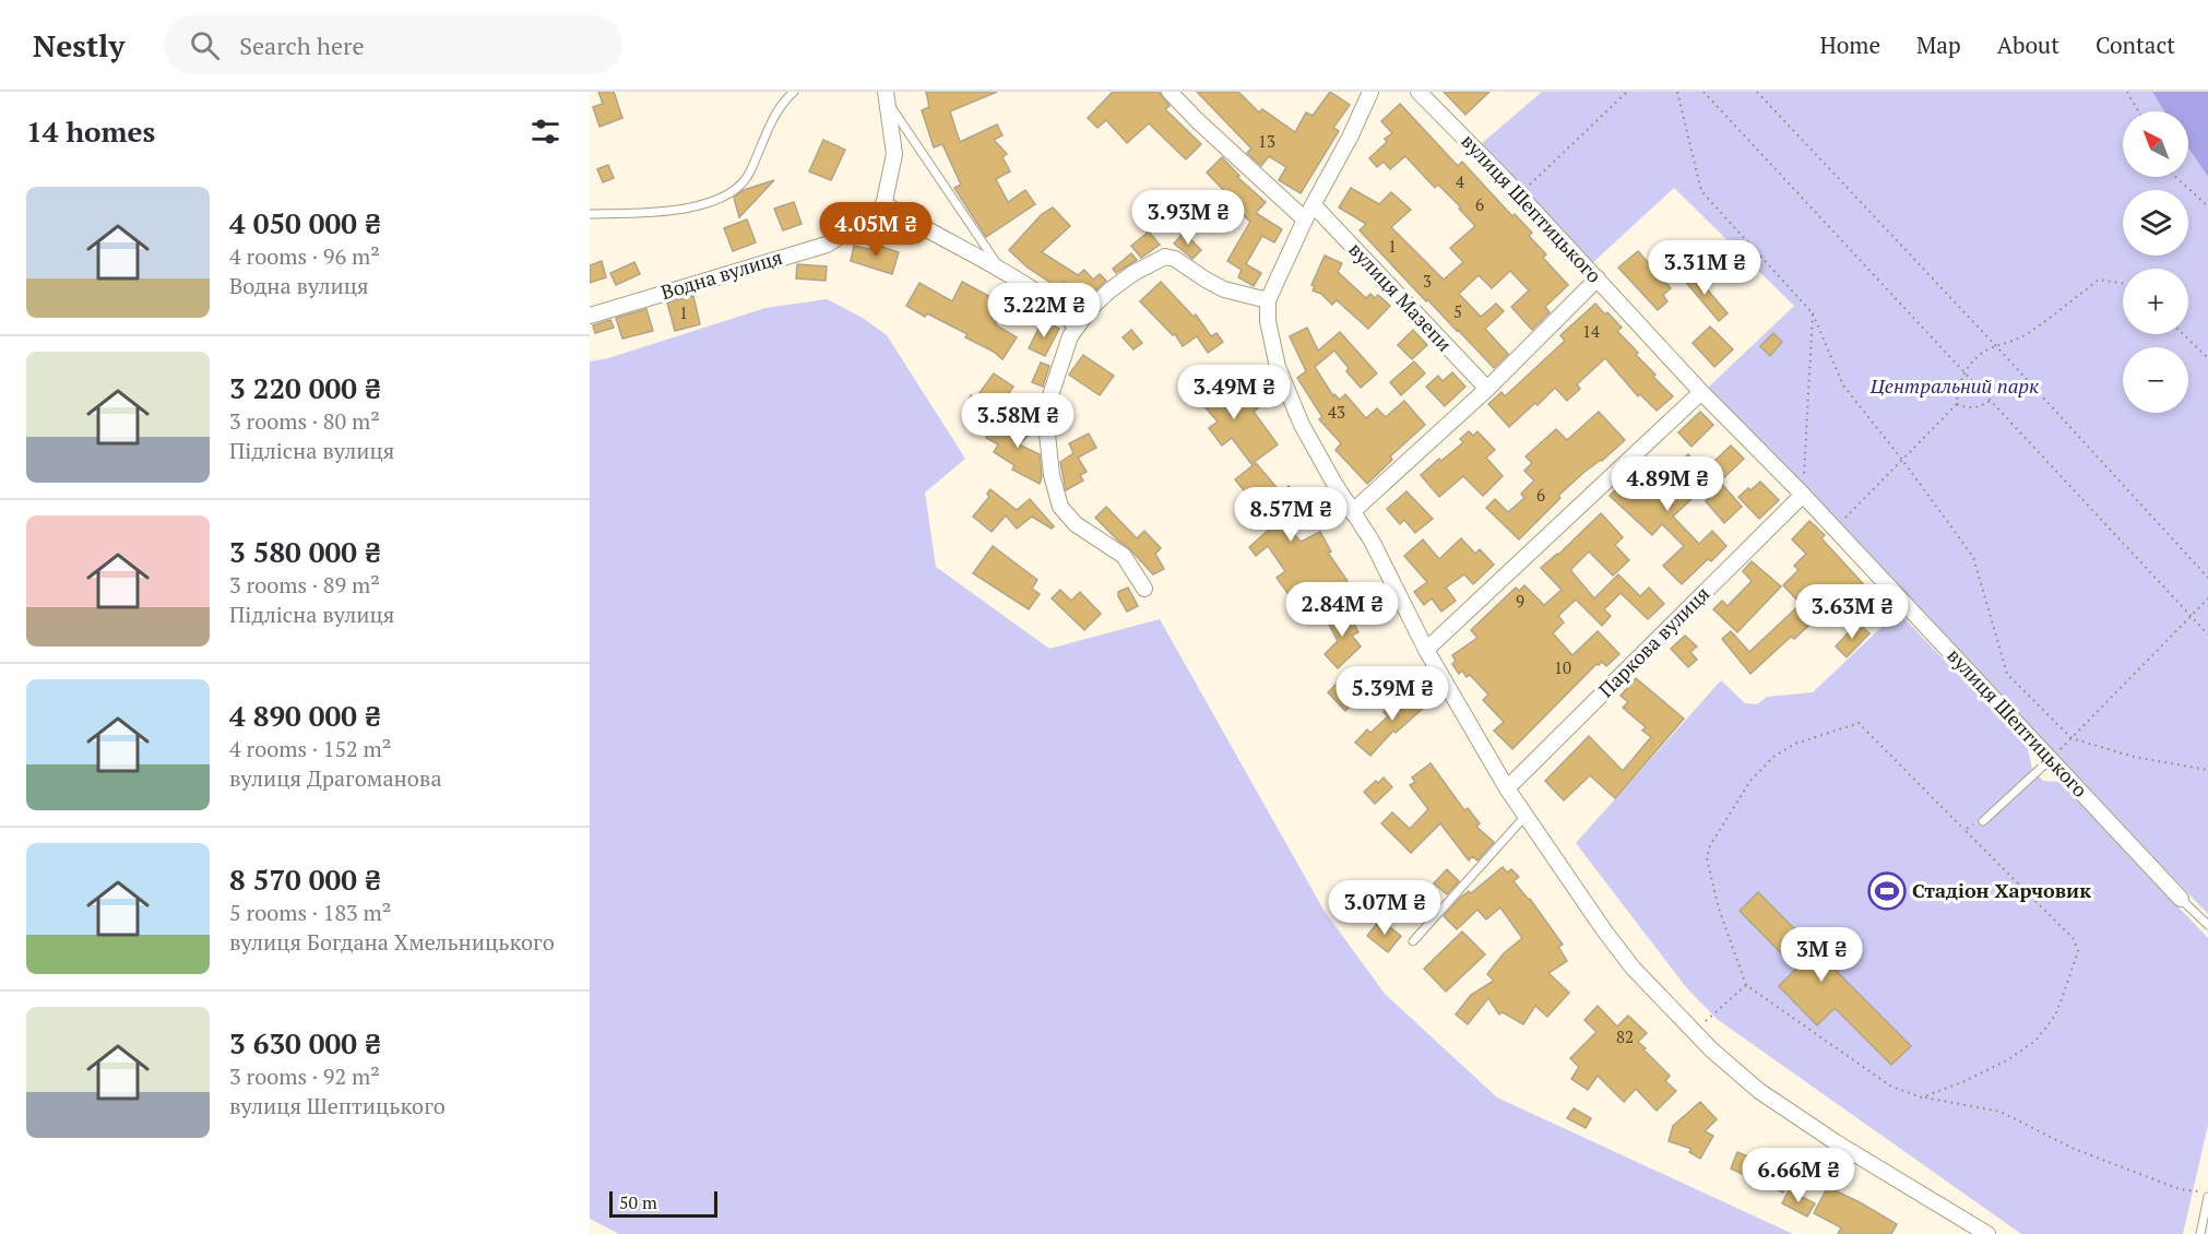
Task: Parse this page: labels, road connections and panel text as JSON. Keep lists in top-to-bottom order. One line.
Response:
{"streets":{"street":["вулиця Шептицького","Водна вулиця","вулиця Мазепи","Паркова вулиця"]},"crossings":[["вулиця Шептицького","Паркова вулиця"]],"parks":["Центральний парк"],"places":{"sports":["Стадіон Харчовик"]},"house_numbers":["13","4","6","1","3","5","1","14","43","6","9","10","82"],"scale_bar":"50 m","north":"top left","page":{"header":"Nestly","search":"Search here","nav":["Home","Map","About","Contact"],"heading":"14 homes","map_buttons":["+","−"],"list":[{"name":"4 050 000 ₴","note":"4 rooms · 96 m² · Водна вулиця"},{"name":"3 220 000 ₴","note":"3 rooms · 80 m² · Підлісна вулиця"},{"name":"3 580 000 ₴","note":"3 rooms · 89 m² · Підлісна вулиця"},{"name":"4 890 000 ₴","note":"4 rooms · 152 m² · вулиця Драгоманова"},{"name":"8 570 000 ₴","note":"5 rooms · 183 m² · вулиця Богдана Хмельницького"},{"name":"3 630 000 ₴","note":"3 rooms · 92 m² · вулиця Шептицького"}],"price":["3.93M ₴","4.05M ₴","3.31M ₴","3.22M ₴","3.49M ₴","3.58M ₴","4.89M ₴","8.57M ₴","2.84M ₴","3.63M ₴","5.39M ₴","3.07M ₴","3M ₴","6.66M ₴"],"scale":"50 m"}}
